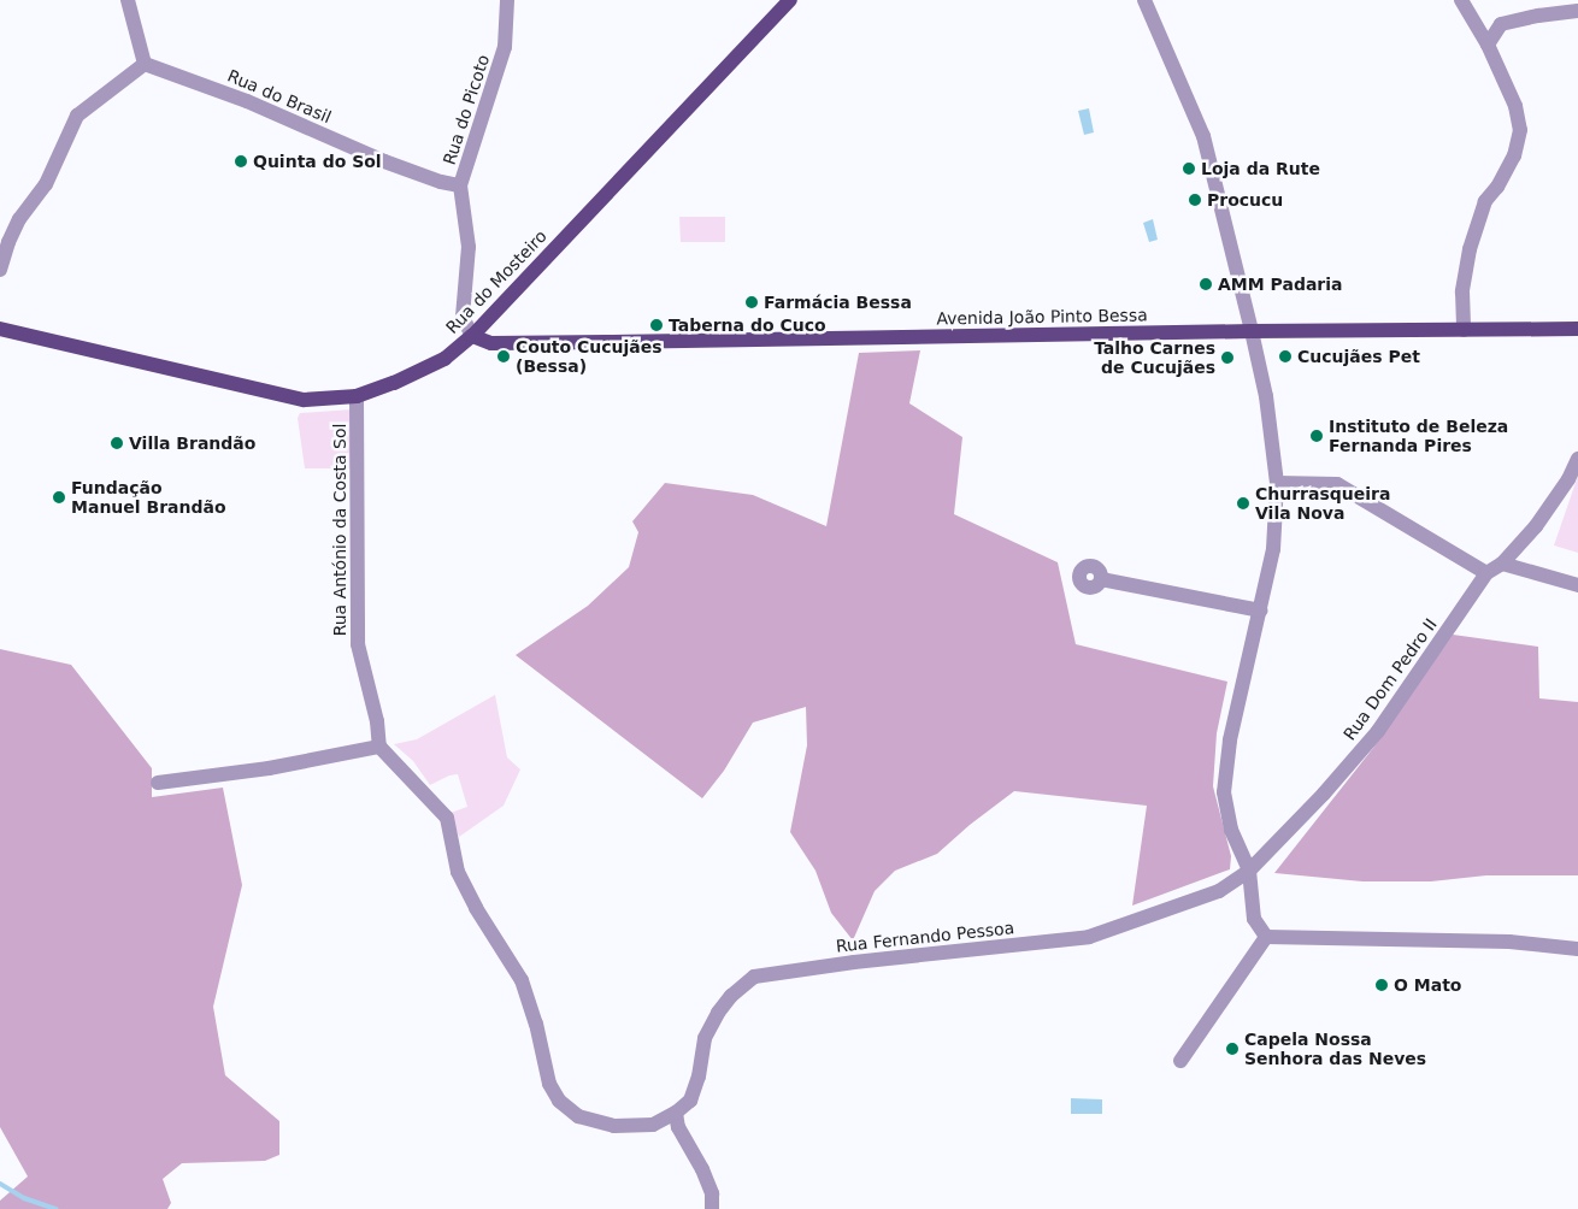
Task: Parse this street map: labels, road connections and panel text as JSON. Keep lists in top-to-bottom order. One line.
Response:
{"streets":{"main road":["Rua do Mosteiro","Avenida João Pinto Bessa"],"street":["Rua do Brasil","Rua do Picoto","Rua António da Costa Sol","Rua Dom Pedro II","Rua Fernando Pessoa"]},"crossings":[["Rua do Brasil","Rua do Picoto"],["Rua do Picoto","Rua do Mosteiro"],["Rua do Picoto","Avenida João Pinto Bessa"],["Rua do Mosteiro","Avenida João Pinto Bessa"],["Rua do Mosteiro","Rua António da Costa Sol"],["Rua Dom Pedro II","Rua Fernando Pessoa"]],"places":["Quinta do Sol","Loja da Rute","Procucu","AMM Padaria","Farmácia Bessa","Taberna do Cuco","Couto Cucujães (Bessa)","Cucujães Pet","Talho Carnes de Cucujães","Instituto de Beleza Fernanda Pires","Villa Brandão","Fundação Manuel Brandão","Churrasqueira Vila Nova","O Mato","Capela Nossa Senhora das Neves"]}
